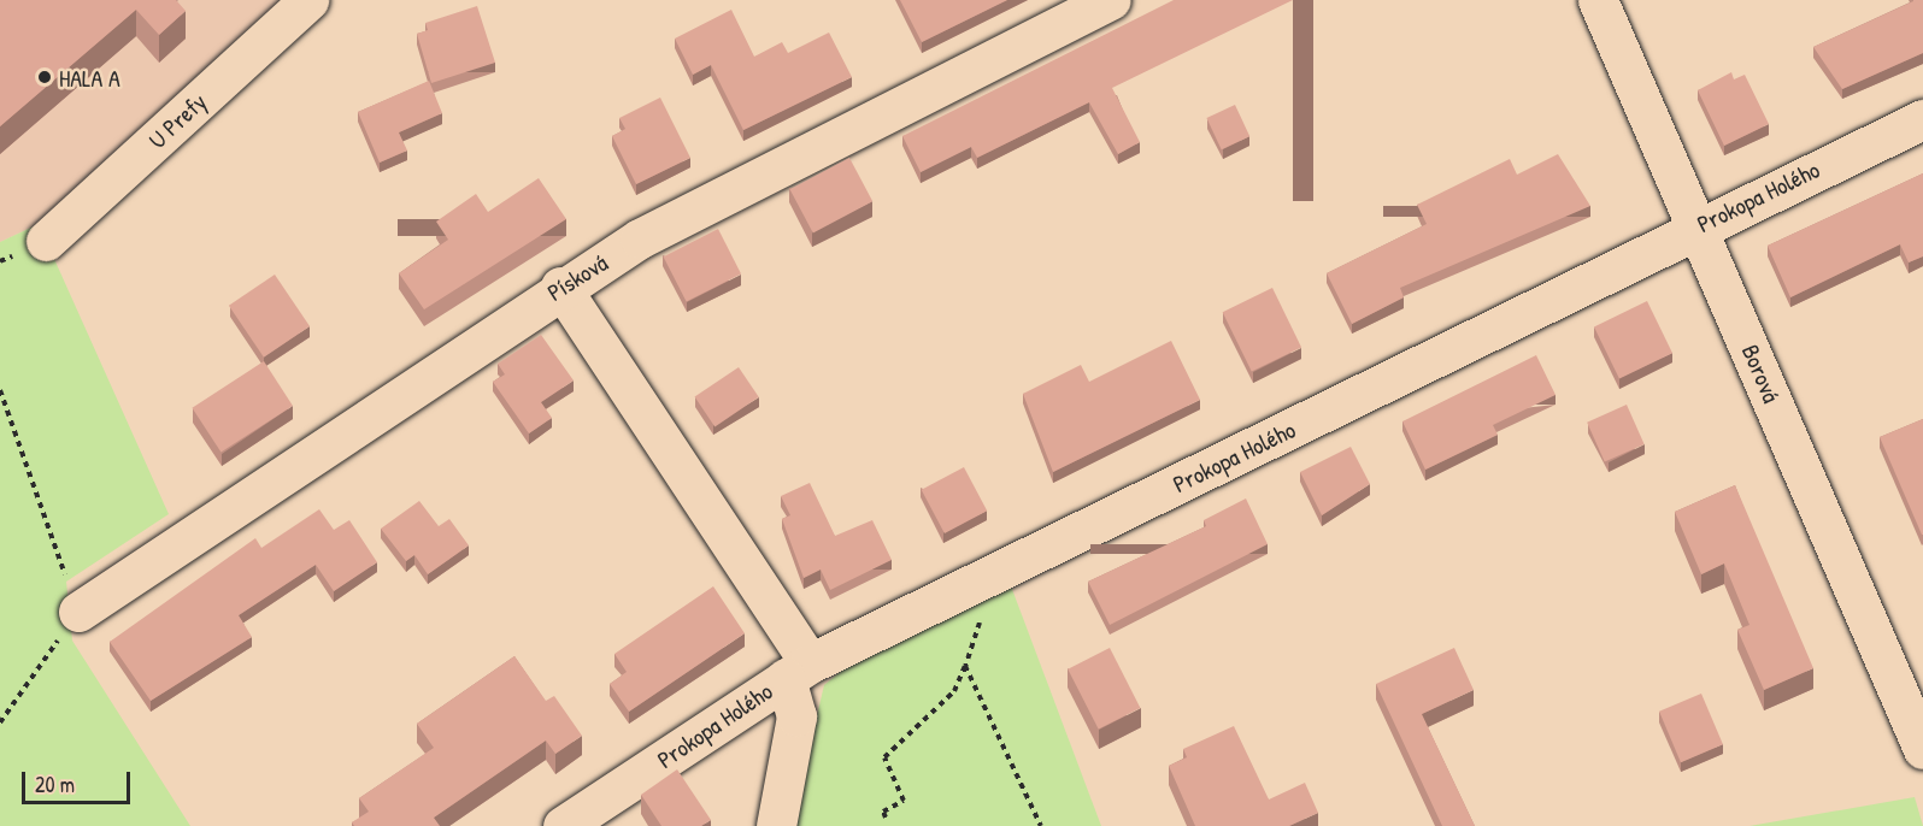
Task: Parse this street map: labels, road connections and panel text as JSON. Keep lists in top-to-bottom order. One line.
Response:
{"streets":{"street":["U Prefy","Prokopa Holého","Písková","Borová"]},"crossings":[["Prokopa Holého","Borová"]],"places":["HALA A"],"scale_bar":"20 m"}
